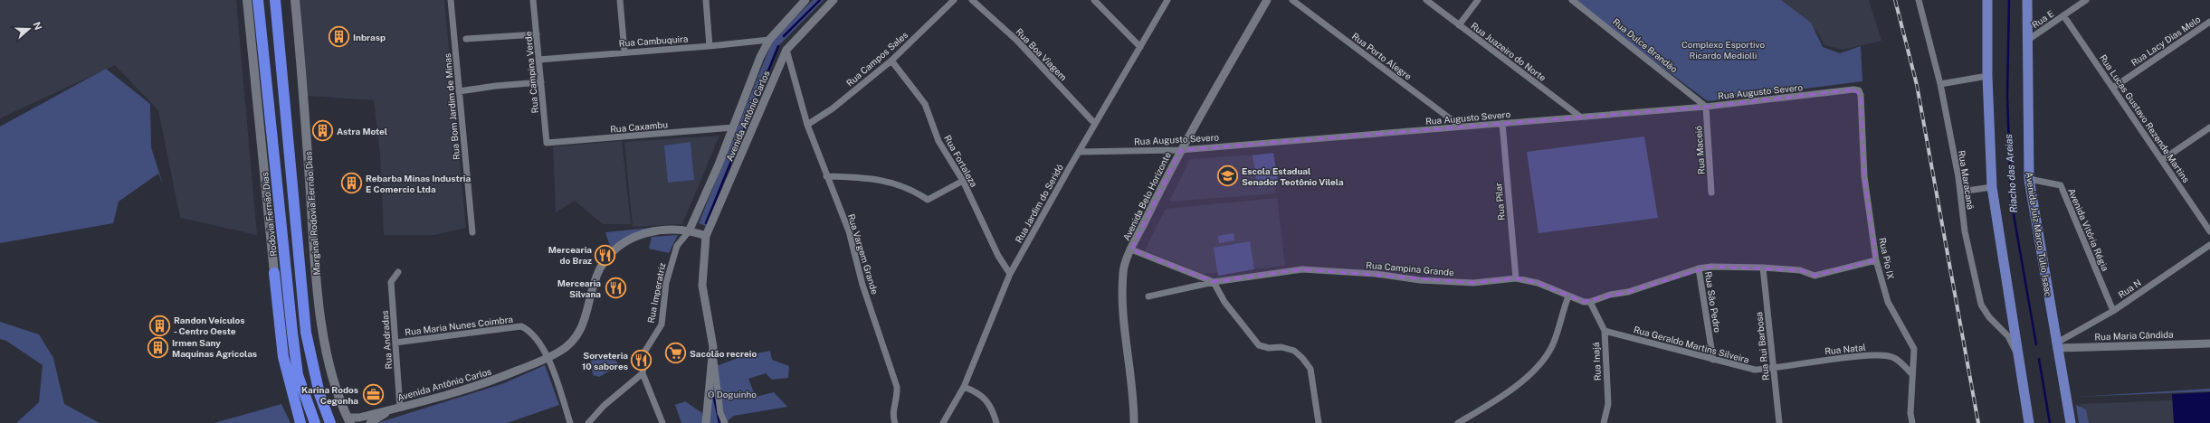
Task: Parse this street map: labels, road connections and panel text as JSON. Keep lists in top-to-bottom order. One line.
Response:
{"streets":{"highway":["Rodovia Fernão Dias"],"main road":["Marginal Rodovia Fernão Dias","Avenida Juiz Marco Túlio Isaac"],"street":["Rua E","Rua Cambuquira","Rua Lacy Dias Melo","Rua Dulce Brandão","Rua Juazeiro do Norte","Rua Boa Viagem","Rua Porto Alegre","Rua Campos Sales","Rua Campina Verde","Rua Augusto Severo","Rua Bom Jardim de Minas","Avenida Antônio Carlos","Rua Lucas Gustavo Rezende Martins","Rua Caxambu","Rua Maceió","Rua Fortaleza","Rua Maracanã","Avenida Belo Horizonte","Rua Pilar","Rua Jardim do Seridó","Avenida Vitória Régia","Rua Vargem Grande","Rua Pio IX","Rua Campina Grande","Rua N","Rua Imperatriz","Rua São Pedro","Rua Maria Nunes Coimbra","Rua Maria Cândida","Rua Andradas","Rua Geraldo Martins Silveira","Rua Rui Barbosa","Rua Natal","Rua Inajá"]},"crossings":[["Rua E","Rua Lucas Gustavo Rezende Martins"],["Rua E","Avenida Juiz Marco Túlio Isaac"],["Rua Cambuquira","Rua Campina Verde"],["Rua Cambuquira","Avenida Antônio Carlos"],["Rua Lacy Dias Melo","Rua Lucas Gustavo Rezende Martins"],["Rua Dulce Brandão","Rua Augusto Severo"],["Rua Dulce Brandão","Rua Maceió"],["Rua Juazeiro do Norte","Rua Augusto Severo"],["Rua Boa Viagem","Rua Jardim do Seridó"],["Rua Porto Alegre","Rua Augusto Severo"],["Rua Campos Sales","Rua Fortaleza"],["Rua Campos Sales","Rua Vargem Grande"],["Rua Campina Verde","Rua Caxambu"],["Rua Augusto Severo","Rua Maceió"],["Rua Augusto Severo","Avenida Belo Horizonte"],["Rua Augusto Severo","Rua Pilar"],["Rua Augusto Severo","Rua Jardim do Seridó"],["Rua Augusto Severo","Rua Pio IX"],["Avenida Antônio Carlos","Rua Caxambu"],["Avenida Antônio Carlos","Marginal Rodovia Fernão Dias"],["Avenida Antônio Carlos","Rua Vargem Grande"],["Avenida Antônio Carlos","Rua Imperatriz"],["Avenida Antônio Carlos","Rua Maria Nunes Coimbra"],["Avenida Antônio Carlos","Rua Andradas"],["Rua Fortaleza","Rua Jardim do Seridó"],["Rua Pilar","Rua Campina Grande"],["Avenida Vitória Régia","Avenida Juiz Marco Túlio Isaac"],["Avenida Vitória Régia","Rua N"],["Avenida Juiz Marco Túlio Isaac","Rua N"],["Avenida Juiz Marco Túlio Isaac","Rua Maria Cândida"],["Rua Pio IX","Rua Natal"],["Rua Campina Grande","Rua Inajá"],["Rua N","Rua Maria Cândida"],["Rua São Pedro","Rua Geraldo Martins Silveira"],["Rua Maria Nunes Coimbra","Rua Andradas"],["Rua Geraldo Martins Silveira","Rua Rui Barbosa"],["Rua Geraldo Martins Silveira","Rua Natal"],["Rua Geraldo Martins Silveira","Rua Inajá"],["Rua Rui Barbosa","Rua Natal"]],"water":["Riacho das Areias"],"parks":["Complexo Esportivo Ricardo Mediolli","O Doguinho"],"places":{"building":["Inbrasp","Astra Motel","Rebarba Minas Industria E Comercio Ltda","Randon Veículos - Centro Oeste","Irmen Sany Maquinas Agricolas"],"school or university":["Escola Estadual Senador Teotônio Vilela"],"restaurant":["Mercearia do Braz","Mercearia Silvana","Sorveteria 10 sabores"],"supermarket":["Sacolão recreio"],"office":["Karina Rodos Cegonha"]},"north":"right"}
